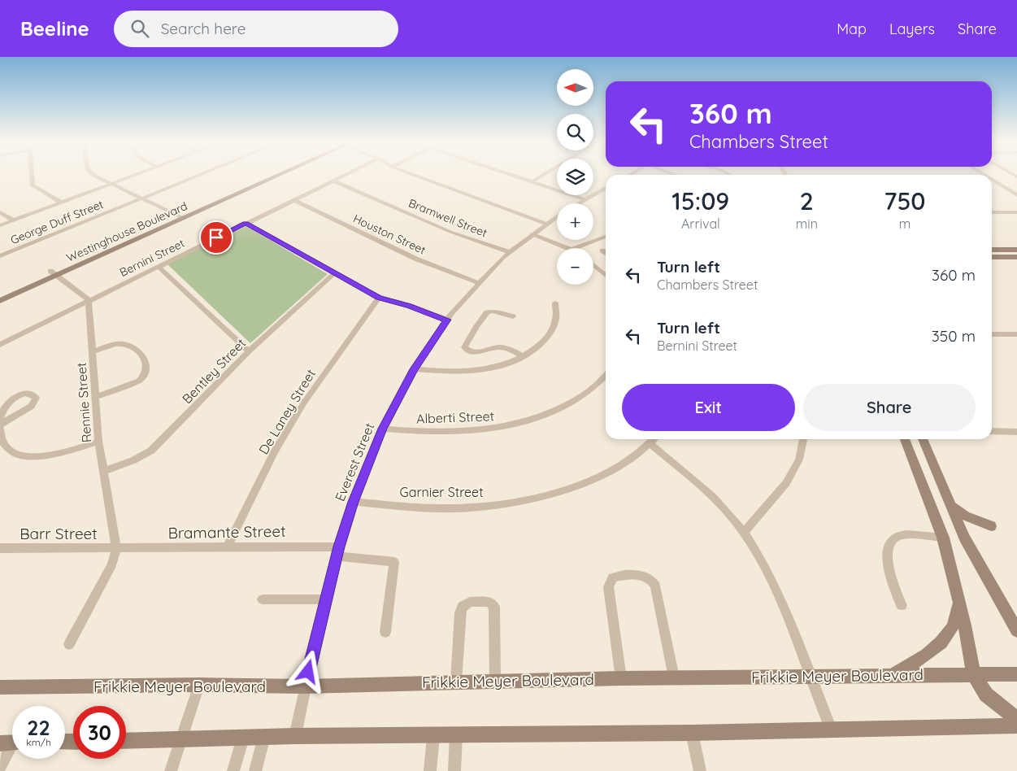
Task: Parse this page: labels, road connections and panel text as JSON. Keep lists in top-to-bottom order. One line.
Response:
{"streets":{"main road":["Westinghouse Boulevard","Frikkie Meyer Boulevard"],"street":["Bramwell Street","George Duff Street","Houston Street","Bernini Street","Bentley Street","Rennie Street","De Laney Street","Alberti Street","Everest Street","Garnier Street","Bramante Street","Barr Street"]},"crossings":[["Bramwell Street","Bernini Street"],["Bramwell Street","Everest Street"],["Houston Street","Bernini Street"],["Houston Street","Everest Street"],["Bernini Street","Rennie Street"],["Bentley Street","Rennie Street"],["Rennie Street","Bramante Street"],["Rennie Street","Barr Street"],["De Laney Street","Bramante Street"],["Alberti Street","Everest Street"],["Everest Street","Garnier Street"],["Everest Street","Bramante Street"],["Everest Street","Frikkie Meyer Boulevard"],["Bramante Street","Barr Street"]],"north":"left","page":{"header":"Beeline","search":"Search here","nav":["Map","Layers","Share"],"map_buttons":["+","−"],"turn":["360 m","Chambers Street"],"eta":["15:09","Arrival","2","min","750","m"],"list":[{"name":"Turn left","note":"Chambers Street","value":"360 m"},{"name":"Turn left","note":"Bernini Street","value":"350 m"}],"buttons":["Exit","Share"],"speed":"22 km/h","limit":"30"}}
